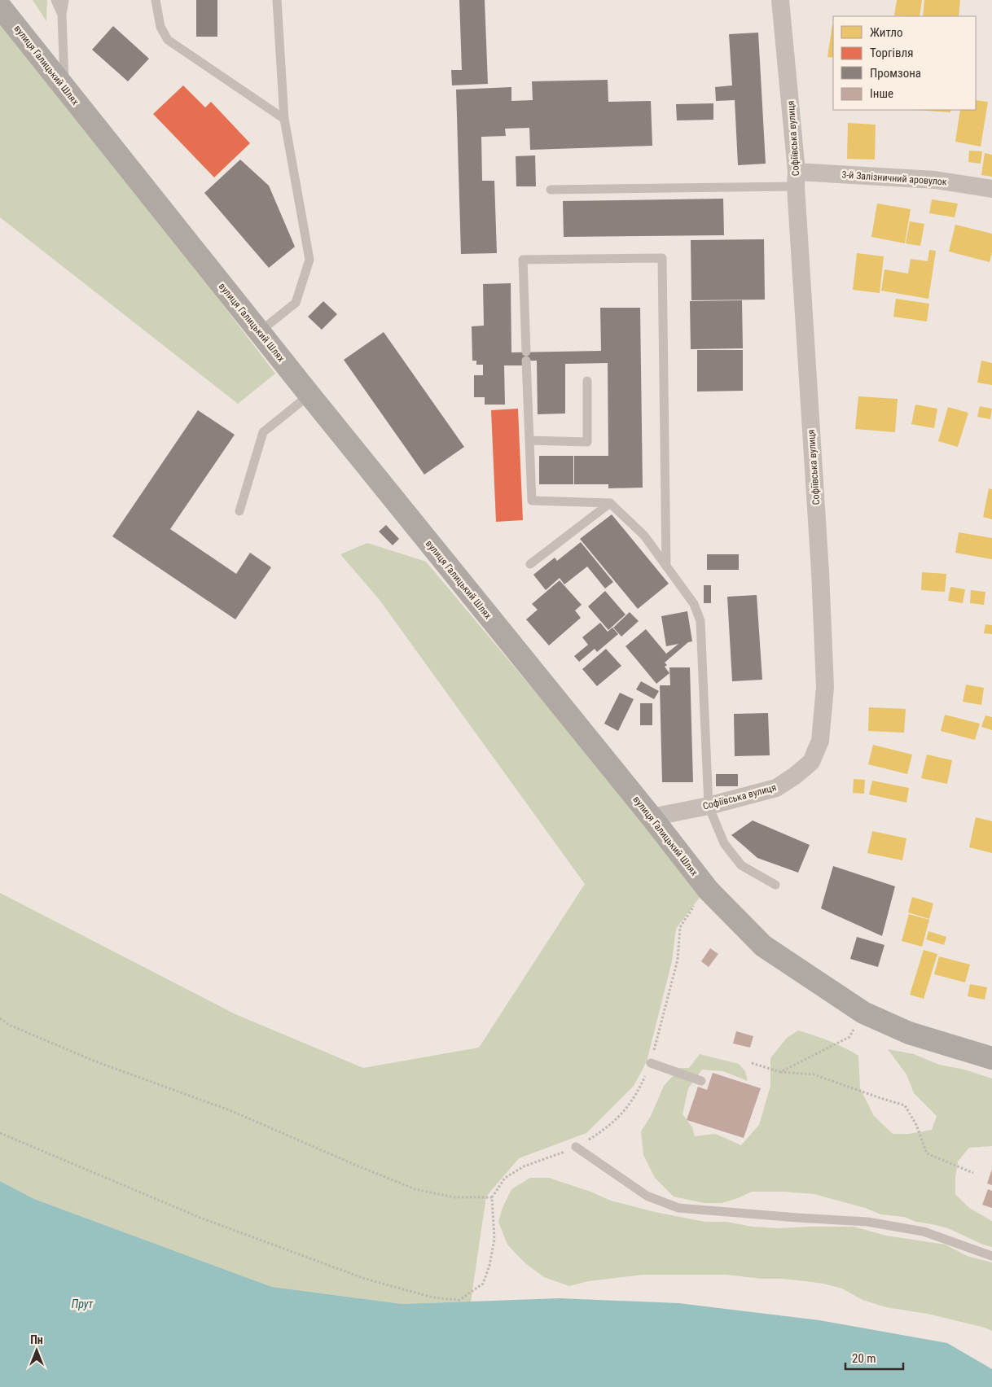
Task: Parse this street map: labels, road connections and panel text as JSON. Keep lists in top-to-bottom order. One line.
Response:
{"streets":{"highway":["вулиця Галицький Шлях"],"street":["Софіївська вулиця","3-й Залізничний аровулок"]},"crossings":[["вулиця Галицький Шлях","Софіївська вулиця"],["Софіївська вулиця","3-й Залізничний аровулок"]],"water":["Прут"],"legend":["Житло","Торгівля","Промзона","Інше"],"scale_bar":"20 m","north":"top"}
